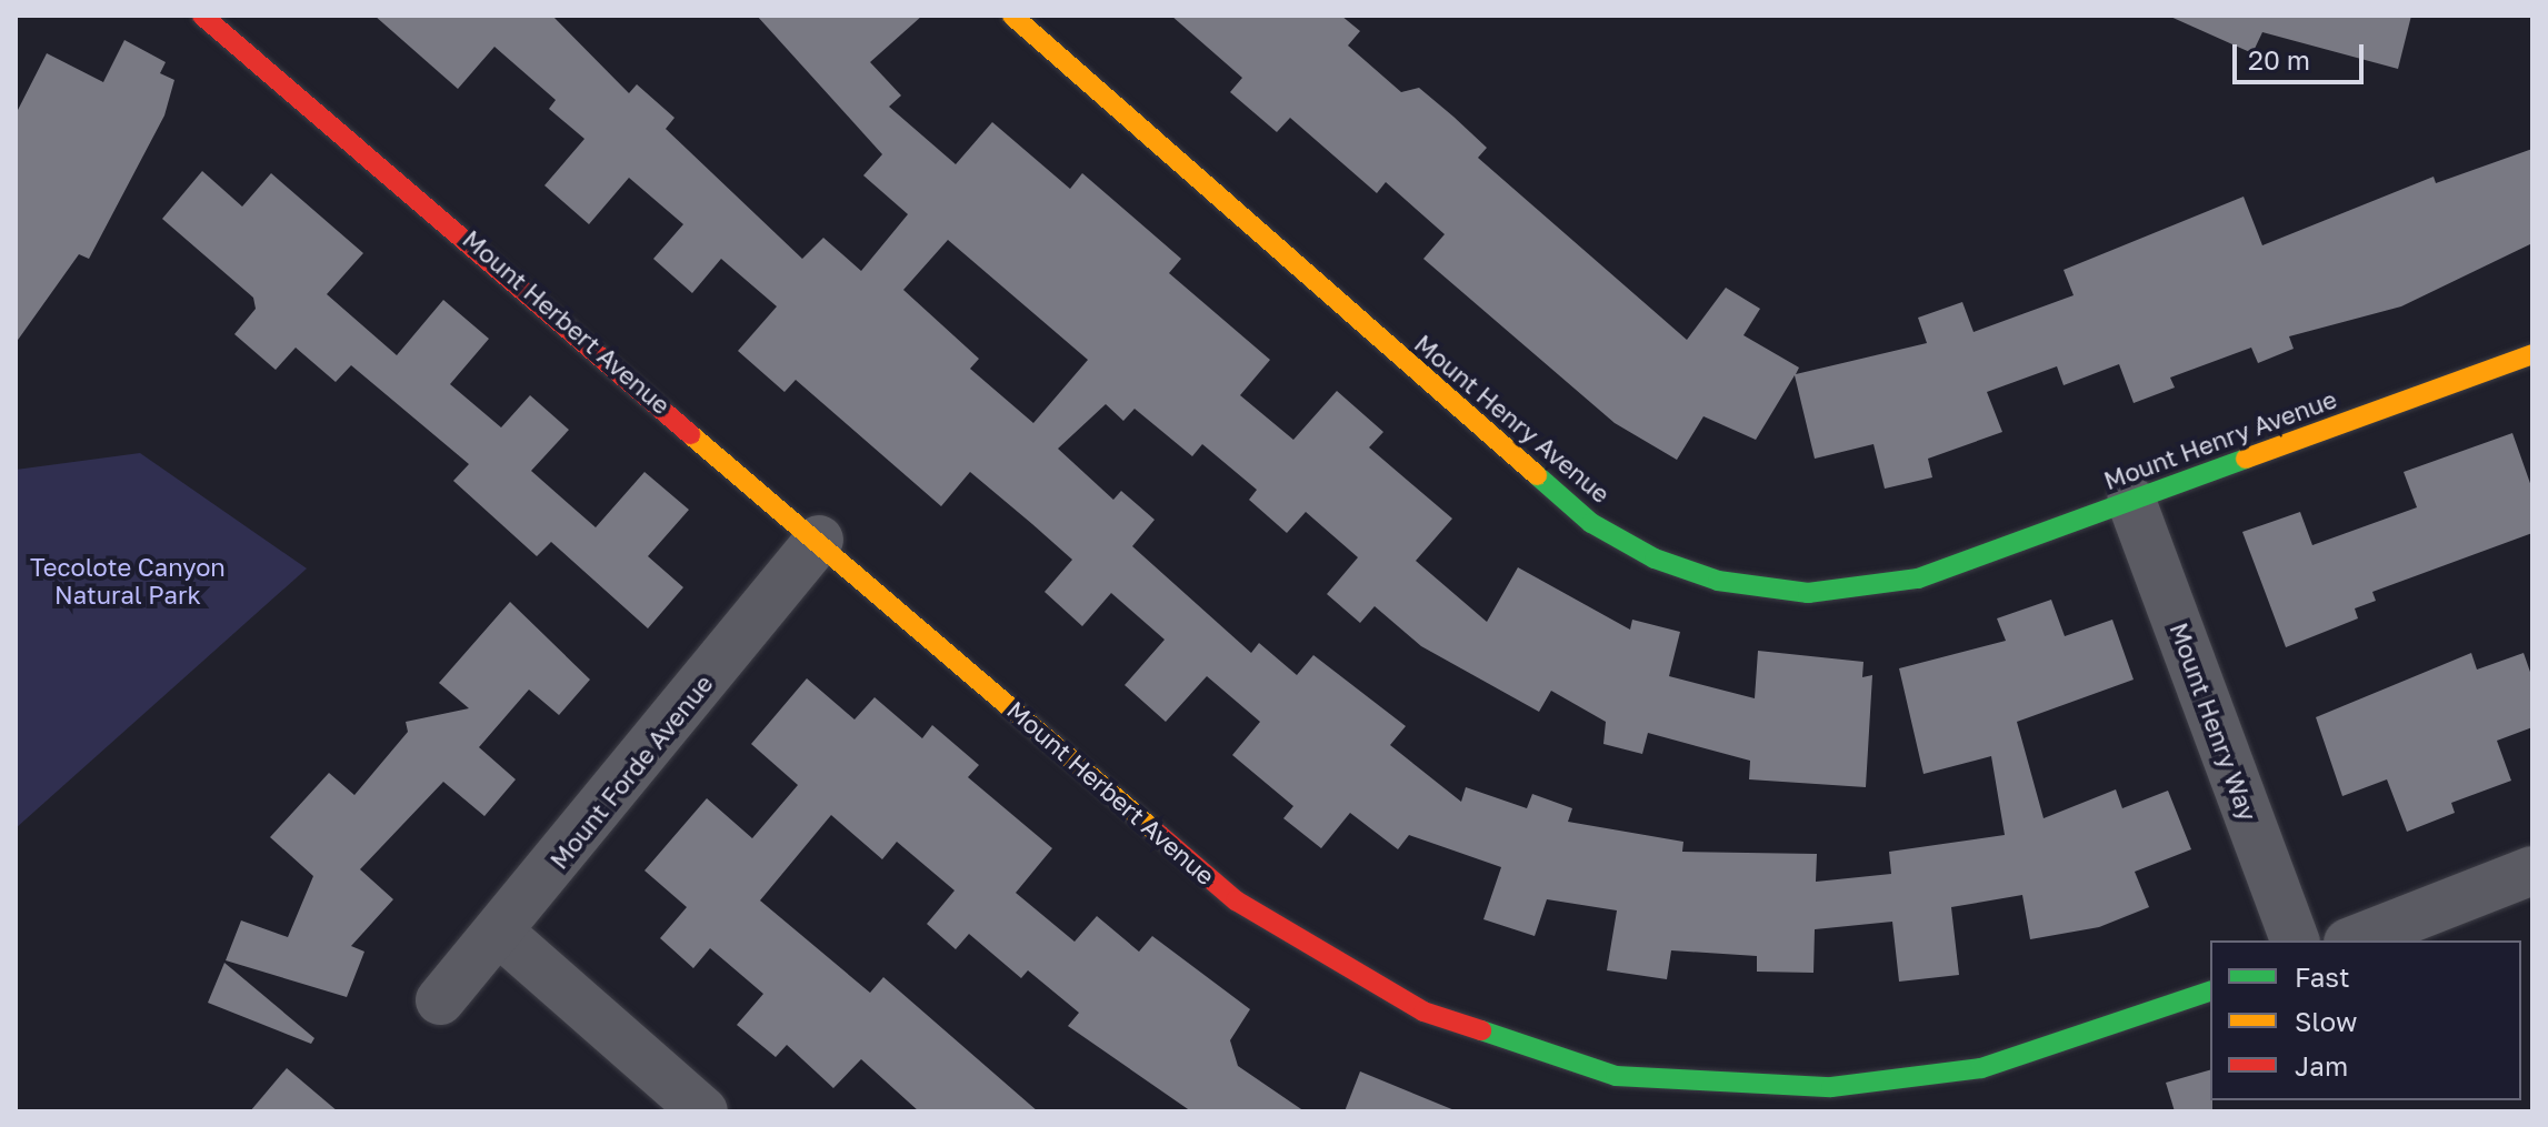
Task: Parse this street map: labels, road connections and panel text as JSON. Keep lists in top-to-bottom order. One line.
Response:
{"streets":{"street":["Mount Herbert Avenue","Mount Henry Avenue","Mount Henry Way","Mount Forde Avenue"]},"crossings":[["Mount Herbert Avenue","Mount Forde Avenue"],["Mount Henry Avenue","Mount Henry Way"]],"parks":["Tecolote Canyon Natural Park"],"legend":["Fast","Slow","Jam"],"scale_bar":"20 m"}
